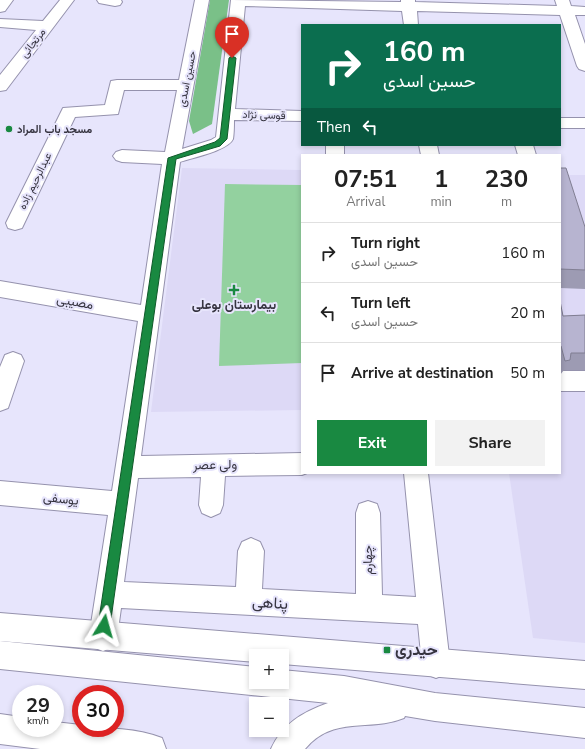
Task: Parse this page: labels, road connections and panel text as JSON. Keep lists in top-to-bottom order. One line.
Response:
{"streets":{"main road":["مرتجائی","حسین اسدی","قوسی نژاد","عبدالرحیم زاده","مصیبی","ولی عصر","یوسفی","چهارم","پناهی"]},"crossings":[["حسین اسدی","عبدالرحیم زاده"],["حسین اسدی","مصیبی"],["حسین اسدی","ولی عصر"],["حسین اسدی","یوسفی"],["حسین اسدی","پناهی"],["چهارم","پناهی"]],"places":{"other":["مسجد باب المراد"],"health":["بیمارستان بوعلی"],"transit":["حیدری"]},"page":{"turn":["160 m","حسین اسدی"],"then":"Then","eta":["07:51","Arrival","1","min","230","m"],"list":[{"name":"Turn right","note":"حسین اسدی","value":"160 m"},{"name":"Turn left","note":"حسین اسدی","value":"20 m"},{"name":"Arrive at destination","value":"50 m"}],"buttons":["Exit","Share"],"map_buttons":["+","−"],"speed":"29 km/h","limit":"30"}}
